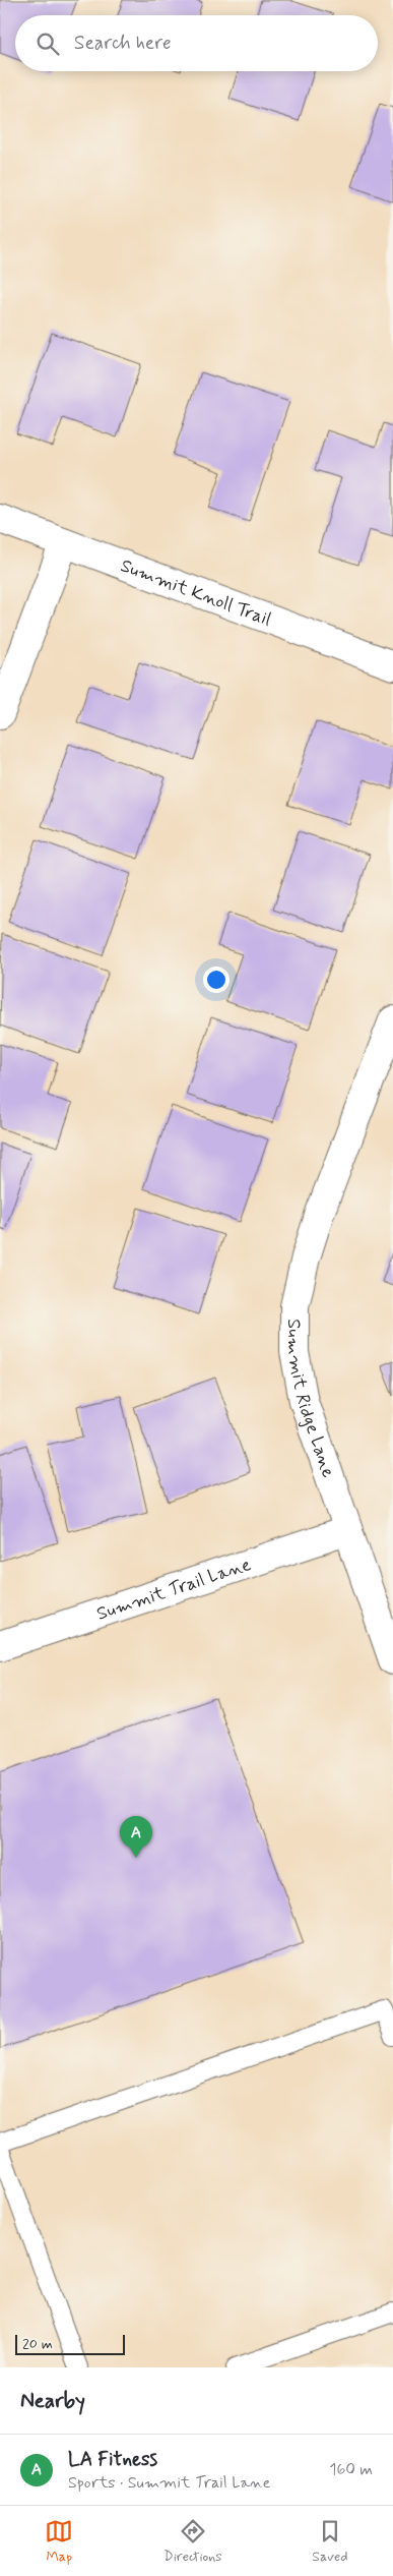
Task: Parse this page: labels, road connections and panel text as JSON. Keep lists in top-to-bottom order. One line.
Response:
{"streets":{"street":["Summit Knoll Trail","Summit Ridge Lane","Summit Trail Lane"]},"crossings":[["Summit Ridge Lane","Summit Trail Lane"]],"scale_bar":"20 m","page":{"search":"Search here","pins":"A","scale":"20 m","heading":"Nearby","list":[{"mark":"A","name":"LA Fitness","note":"Sports · Summit Trail Lane","value":"160 m"}],"nav":["Map","Directions","Saved"]}}
